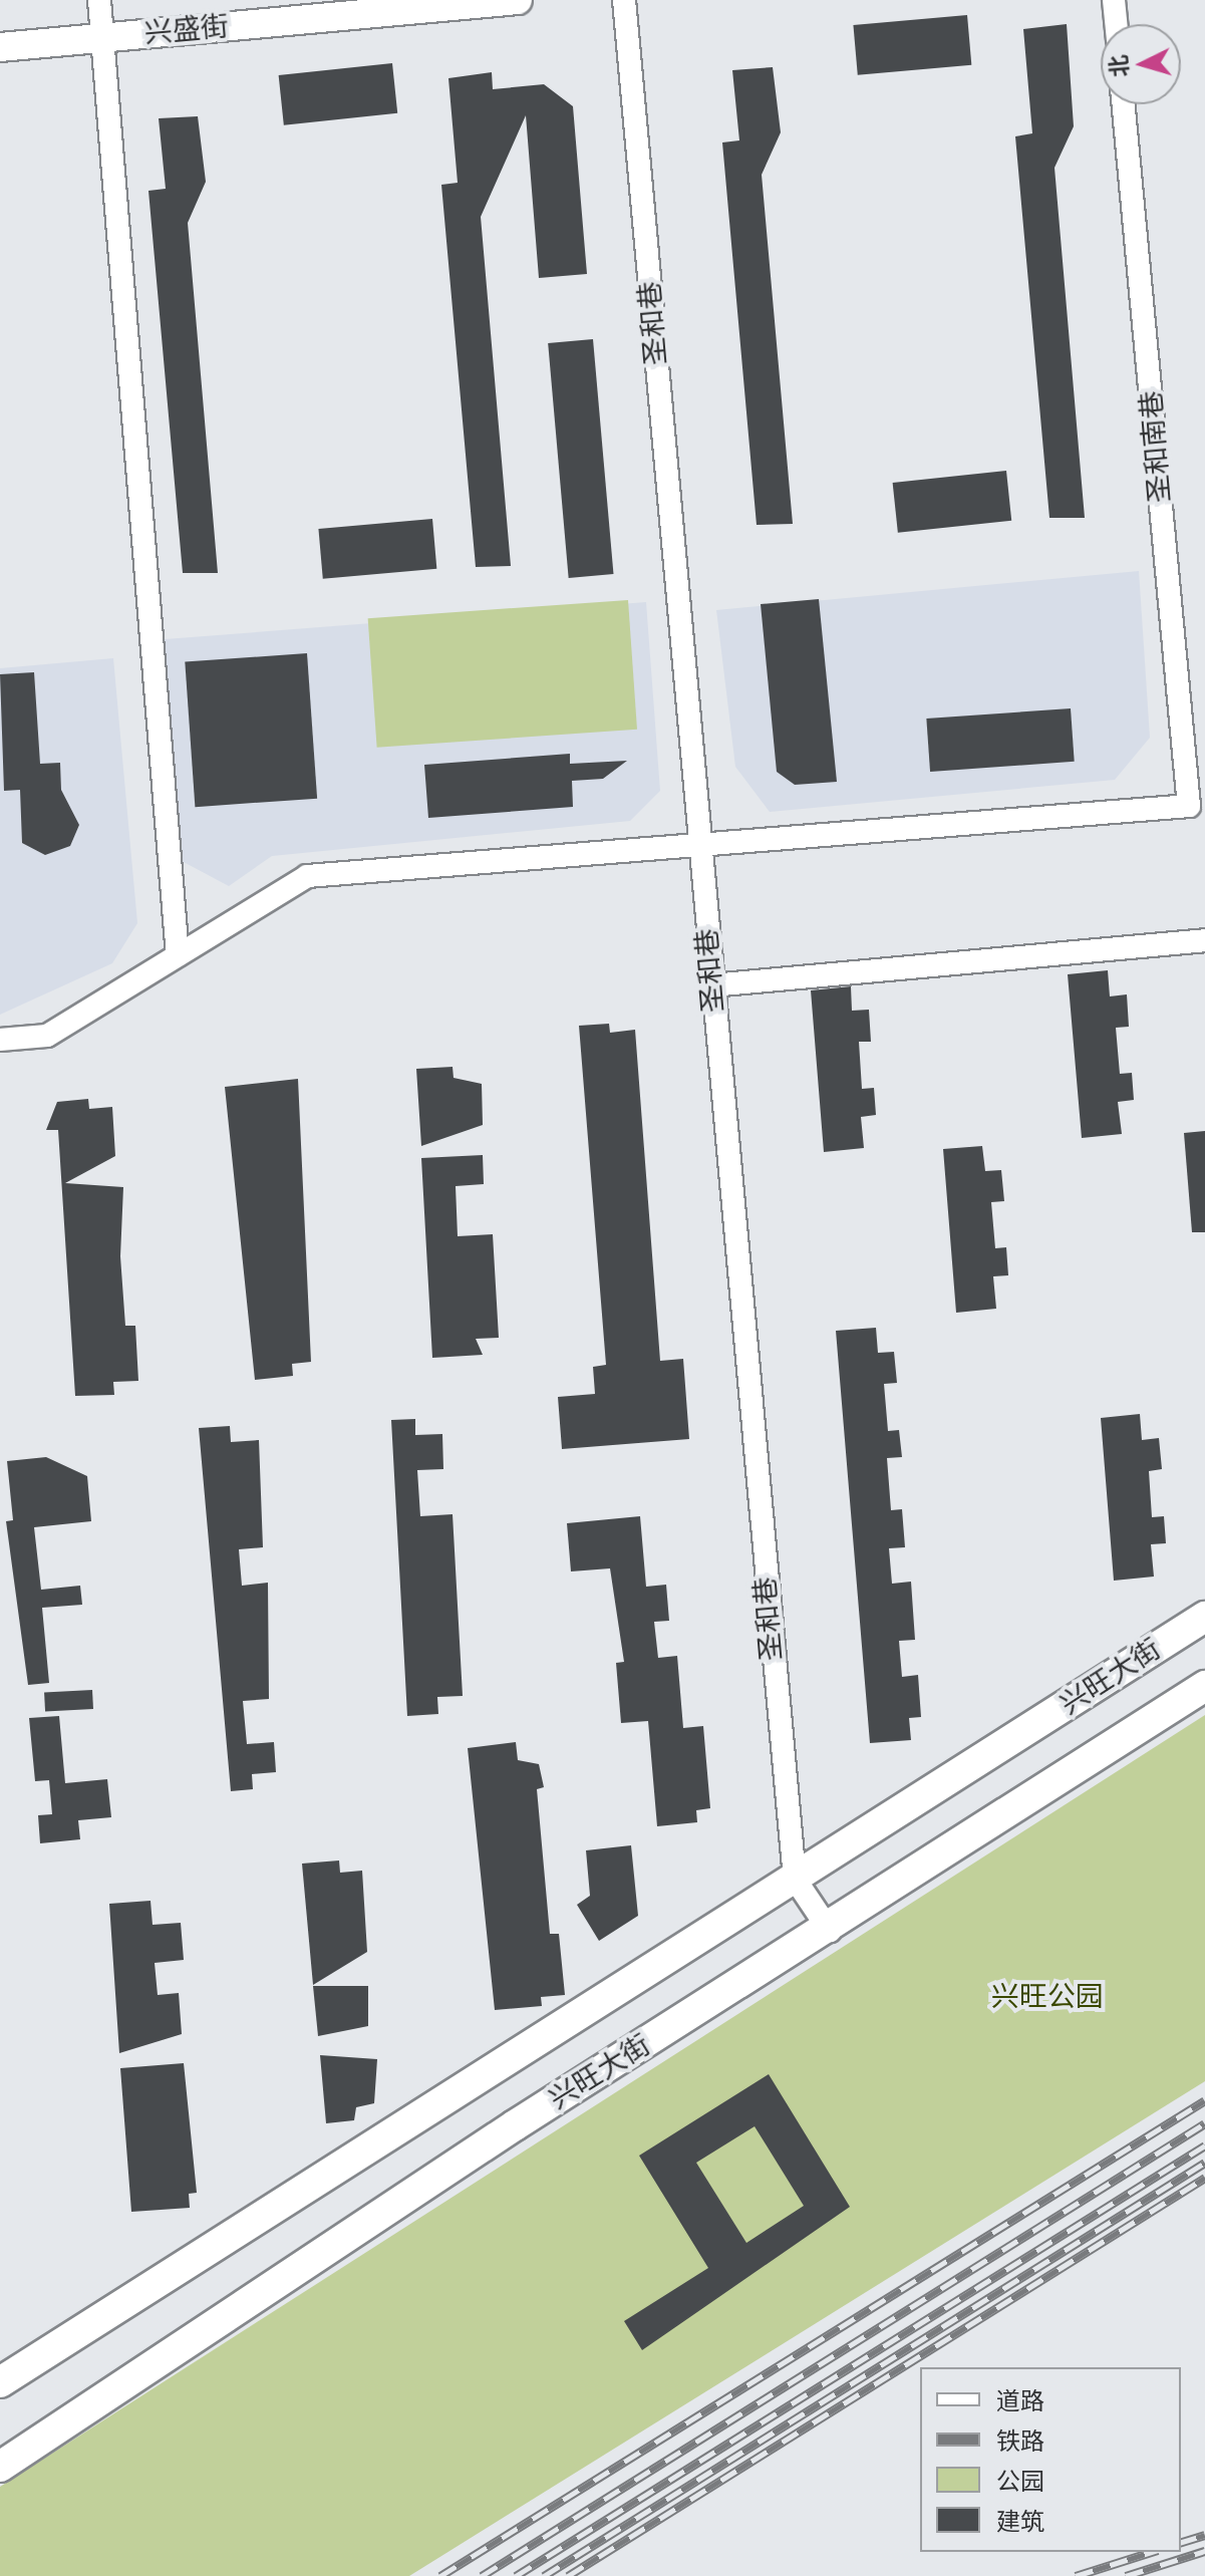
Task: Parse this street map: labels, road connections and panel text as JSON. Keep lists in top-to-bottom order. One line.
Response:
{"streets":{"main road":["兴旺大街"],"street":["兴盛街","圣和巷","圣和南巷"]},"crossings":[["圣和巷","圣和南巷"],["圣和巷","兴旺大街"]],"parks":["兴旺公园"],"legend":["道路","铁路","公园","建筑"],"north":"left"}
